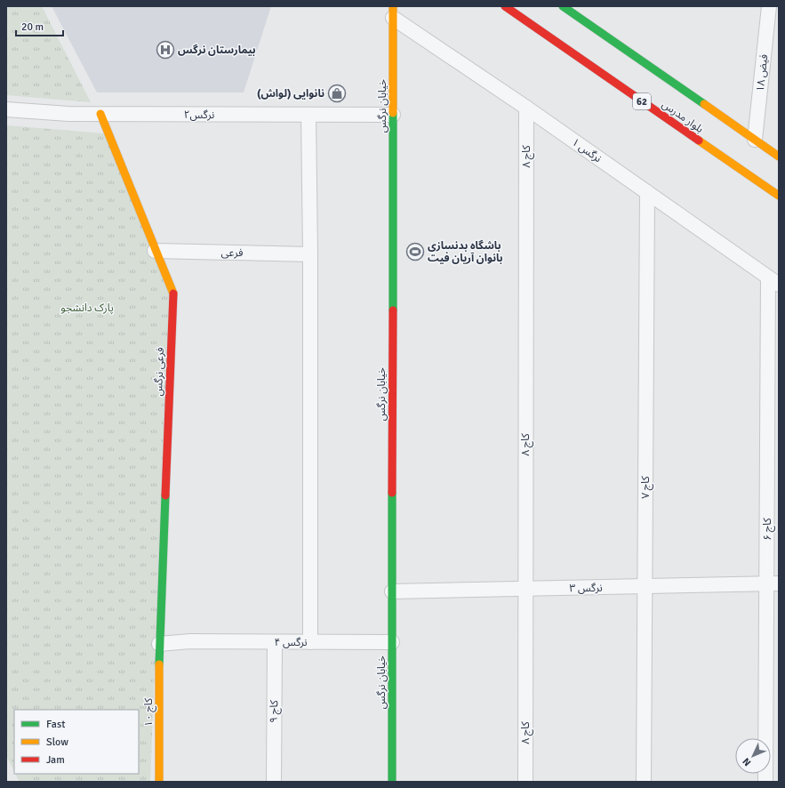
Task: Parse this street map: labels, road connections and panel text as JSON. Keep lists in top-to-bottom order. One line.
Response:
{"streets":{"main road":["62","خیابان نرگس","بلوار مدرس","فرعی نرگس","کاج ۱۰"],"street":["فیض ۱۸","نرگس۲","نرگس ۱","کاج ۸","فرعی","کاج ۷","کاج ۶","نرگس ۳","نرگس ۴","کاج ۹"]},"crossings":[["فیض ۱۸","بلوار مدرس"],["خیابان نرگس","نرگس۲"],["خیابان نرگس","نرگس ۱"],["خیابان نرگس","نرگس ۳"],["خیابان نرگس","نرگس ۴"],["نرگس۲","فرعی نرگس"],["نرگس ۱","کاج ۸"],["نرگس ۱","کاج ۷"],["نرگس ۱","کاج ۶"],["کاج ۸","نرگس ۳"],["فرعی","فرعی نرگس"],["فرعی نرگس","نرگس ۴"],["فرعی نرگس","کاج ۱۰"],["کاج ۷","نرگس ۳"],["کاج ۶","نرگس ۳"],["نرگس ۴","کاج ۹"],["نرگس ۴","کاج ۱۰"]],"parks":["پارک دانشجو"],"places":{"hospital":["بیمارستان نرگس"],"shop":["نانوایی (لواش)"],"sports":["باشگاه بدنسازی بانوان آریان فیت"]},"legend":["Fast","Slow","Jam"],"scale_bar":"20 m","north":"bottom left"}
